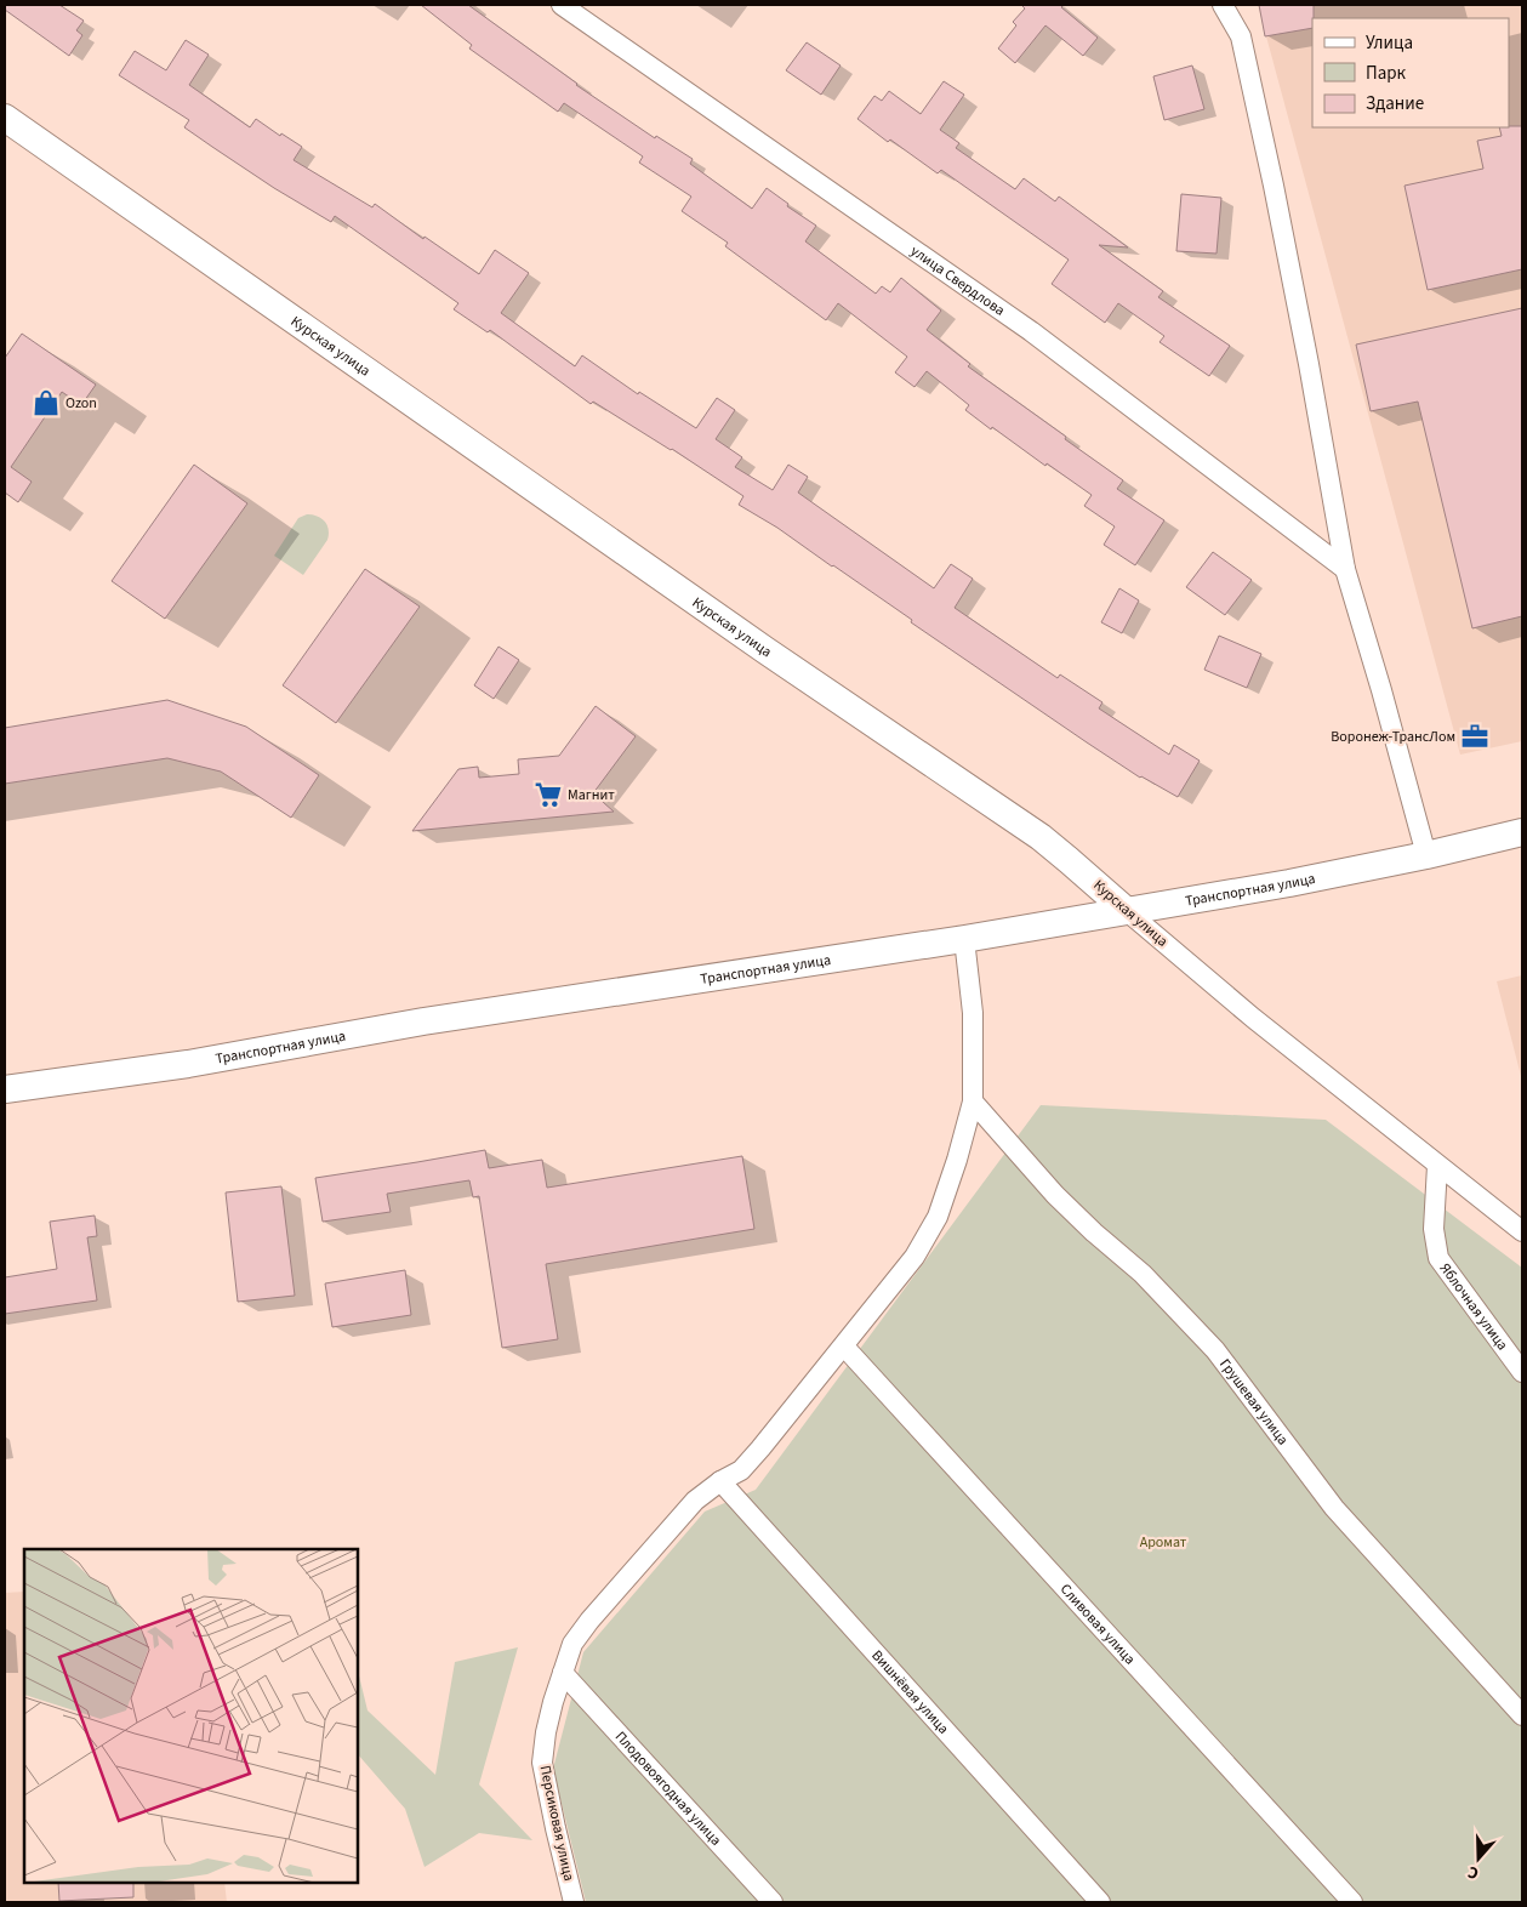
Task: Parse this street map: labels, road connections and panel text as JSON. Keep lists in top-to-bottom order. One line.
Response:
{"streets":{"main road":["Курская улица","Транспортная улица"],"street":["улица Свердлова","Яблочная улица","Грушевая улица","Сливовая улица","Вишнёвая улица","Плодовоягодная улица","Персиковая улица"]},"crossings":[["Курская улица","Транспортная улица"],["Курская улица","Яблочная улица"],["Транспортная улица","Персиковая улица"],["Грушевая улица","Персиковая улица"],["Сливовая улица","Персиковая улица"],["Вишнёвая улица","Персиковая улица"],["Плодовоягодная улица","Персиковая улица"]],"parks":["Аромат"],"places":{"shop":["Ozon"],"office":["Воронеж-ТрансЛом"],"supermarket":["Магнит"]},"legend":["Улица","Парк","Здание"],"north":"bottom"}
